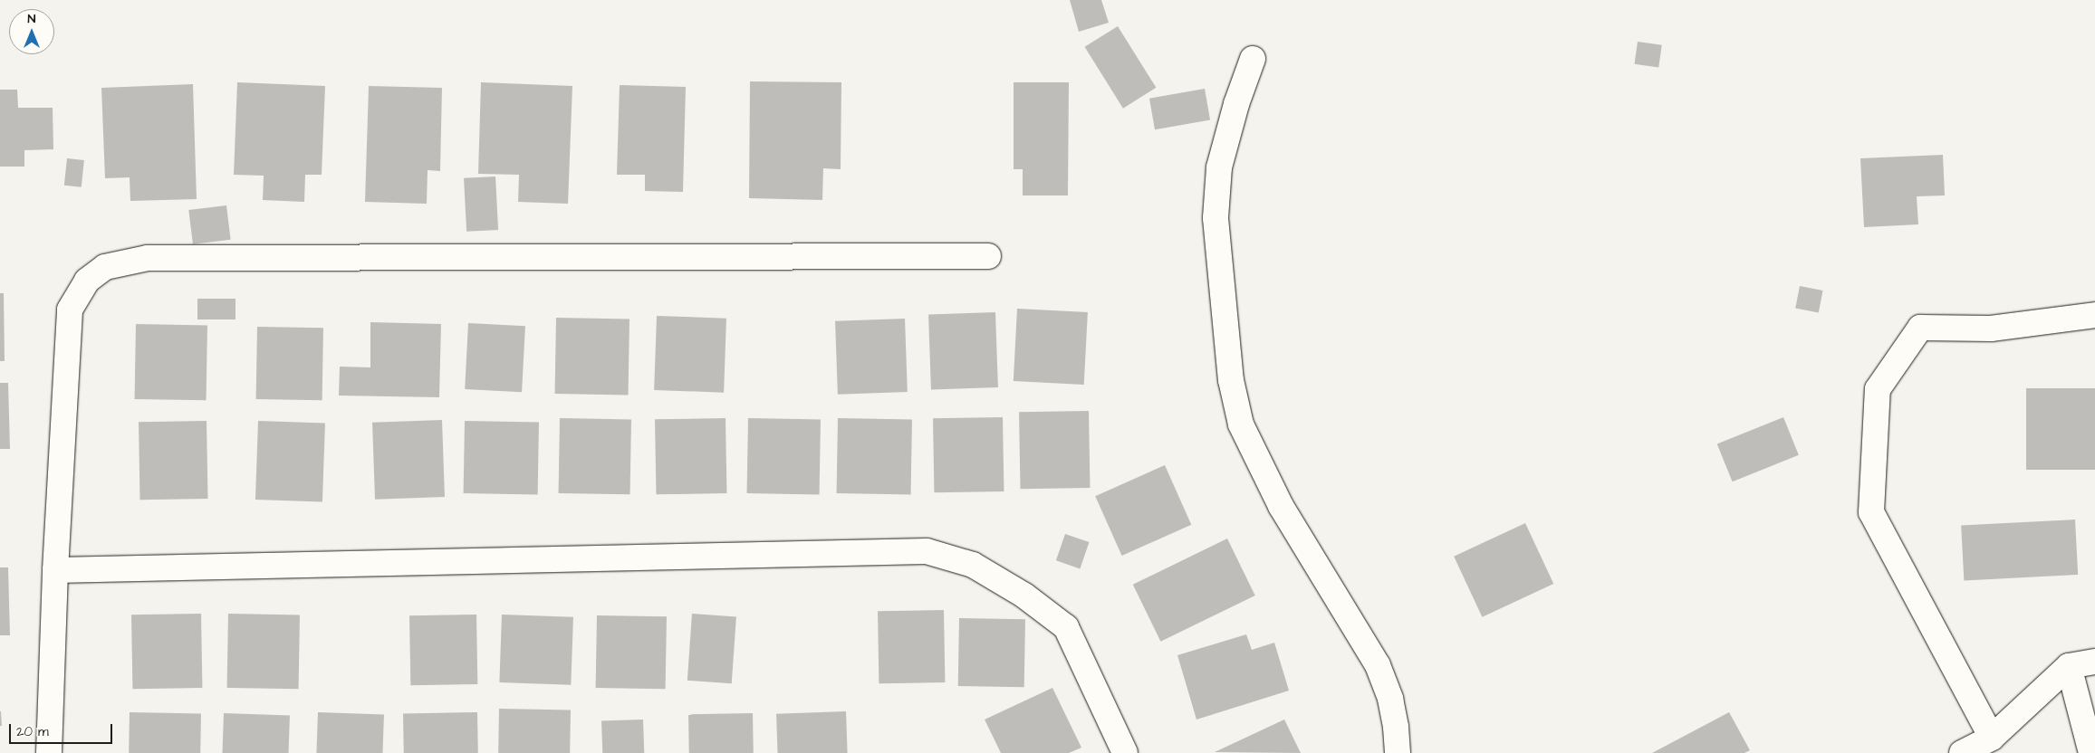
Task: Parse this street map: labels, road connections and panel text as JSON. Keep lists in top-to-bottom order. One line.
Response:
{"scale_bar":"20 m","north":"top"}
